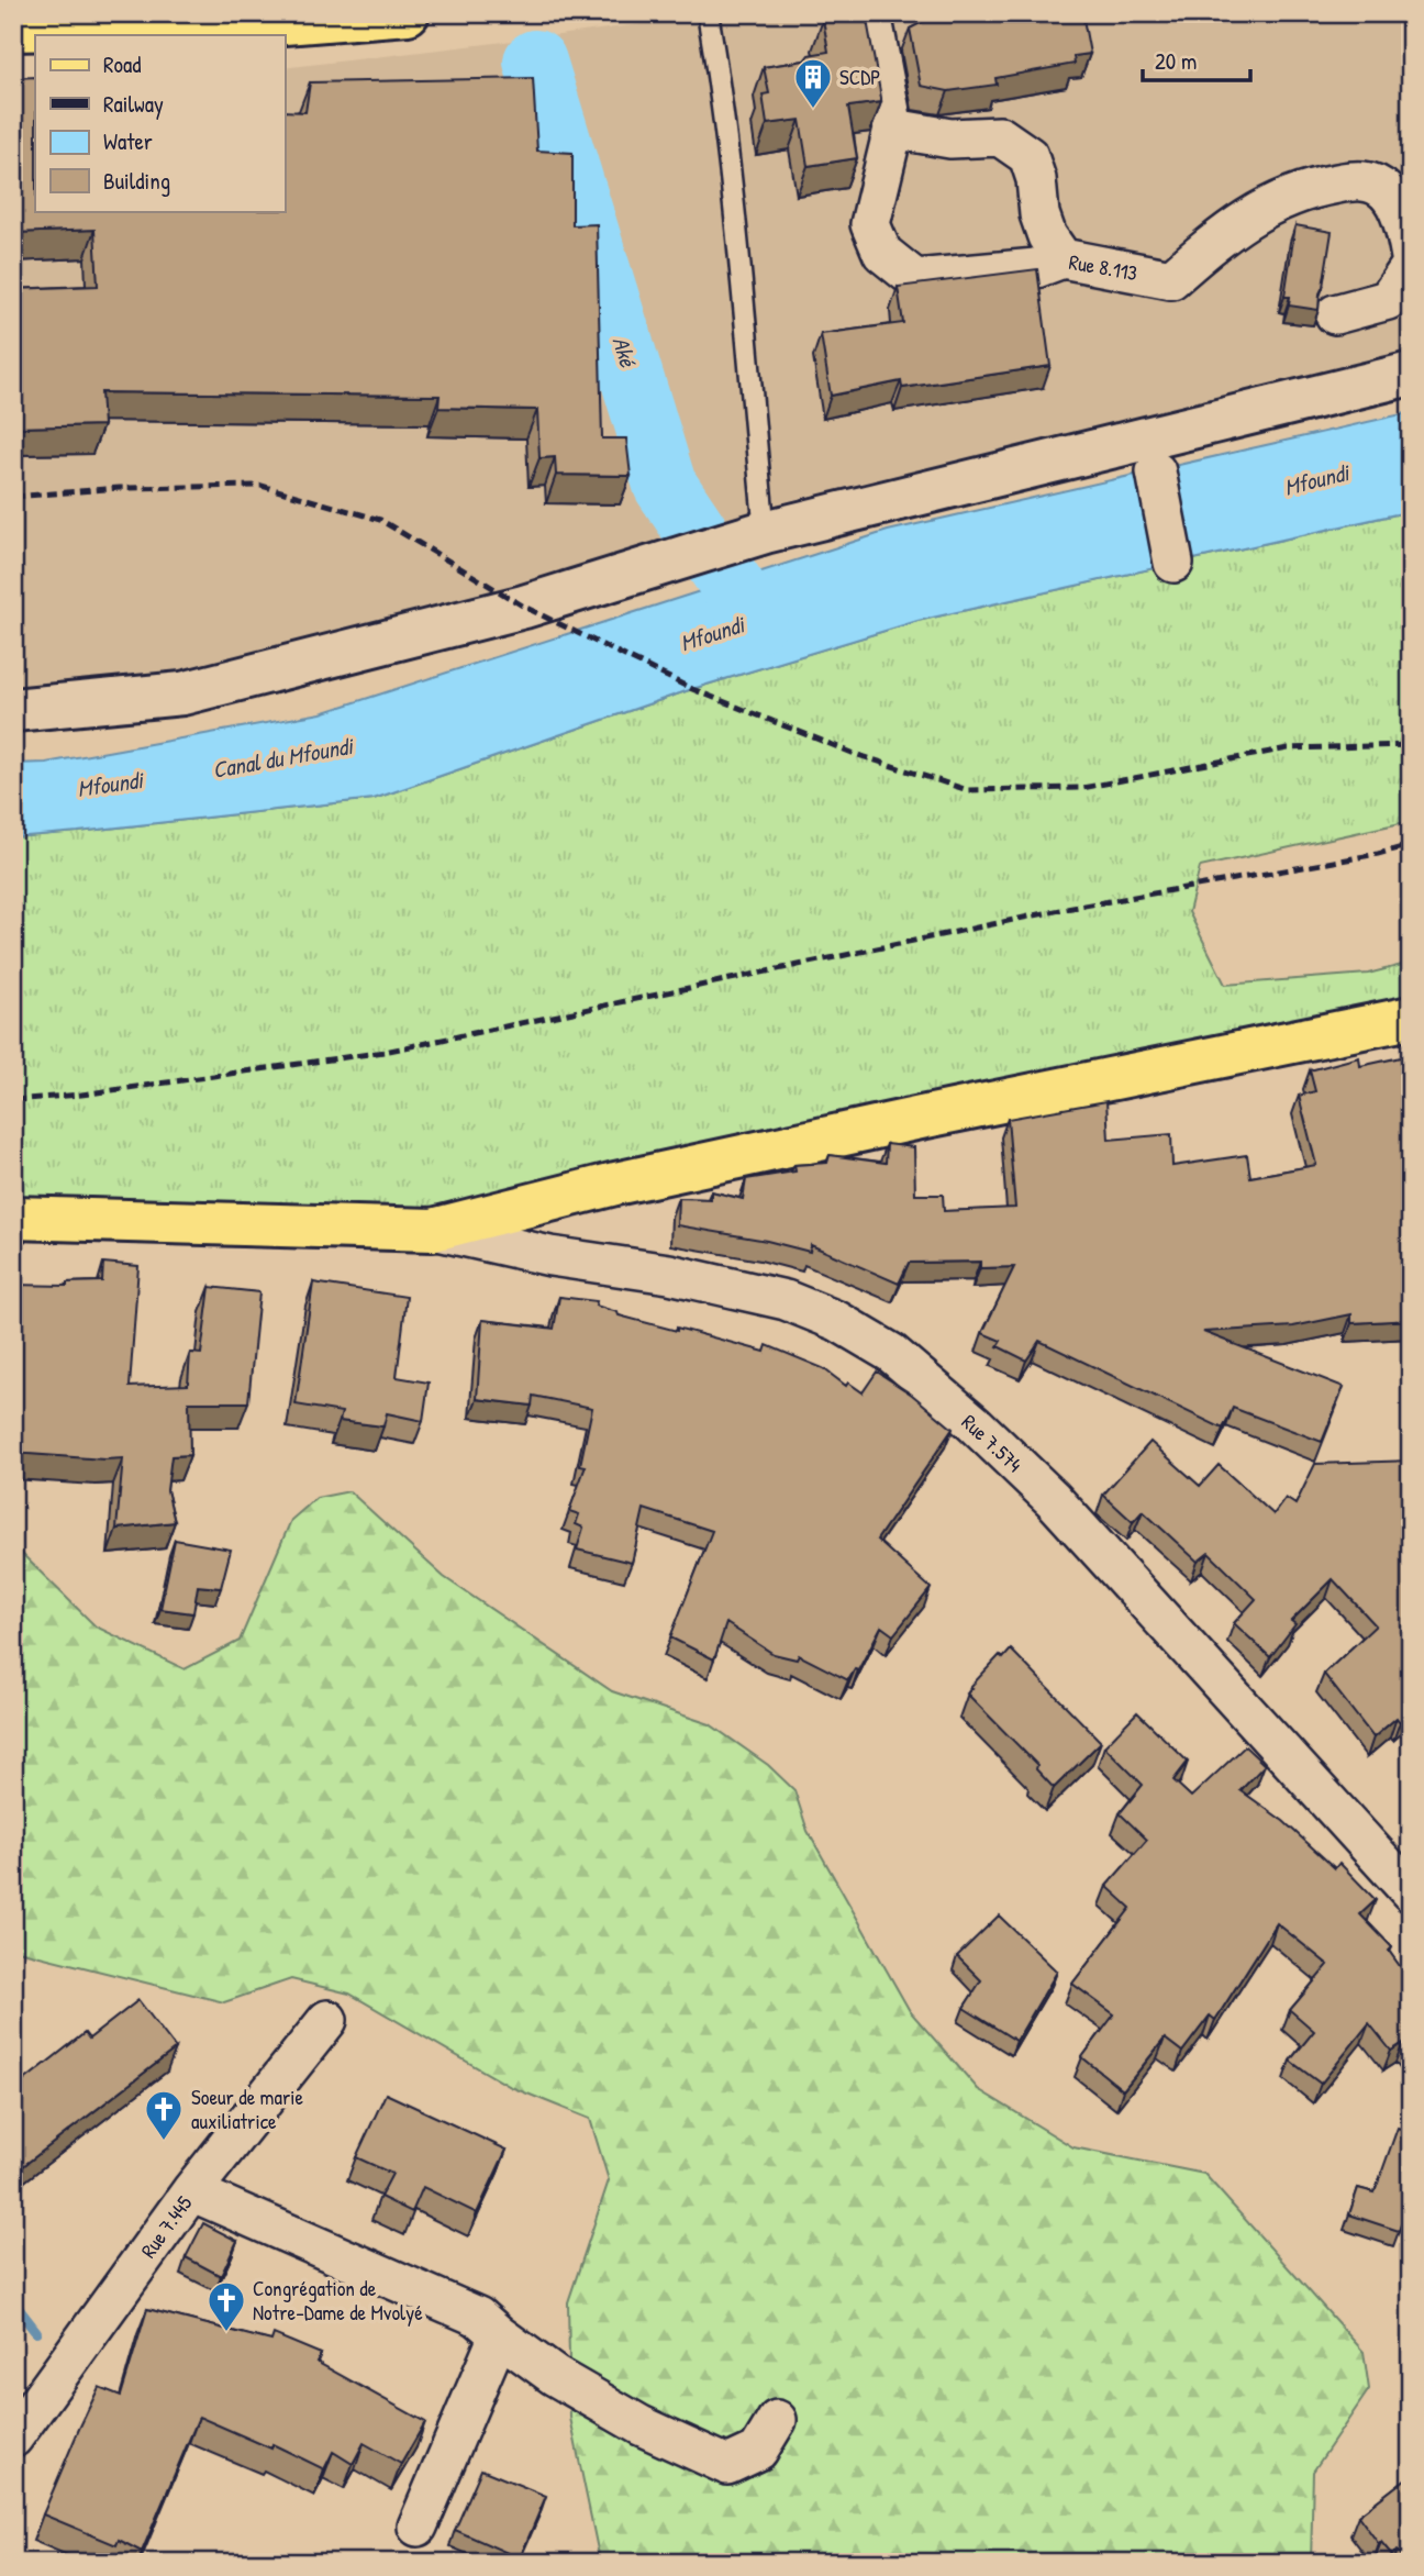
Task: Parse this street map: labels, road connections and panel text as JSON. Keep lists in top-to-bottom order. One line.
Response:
{"streets":{"street":["Rue 8.113","Rue 7.574","Rue 7.445"]},"water":["Aké","Mfoundi","Canal du Mfoundi"],"places":{"building":["SCDP"],"church":["Soeur de marie auxiliatrice","Congrégation de Notre-Dame de Mvolyé"]},"legend":["Road","Railway","Water","Building"],"scale_bar":"20 m"}
